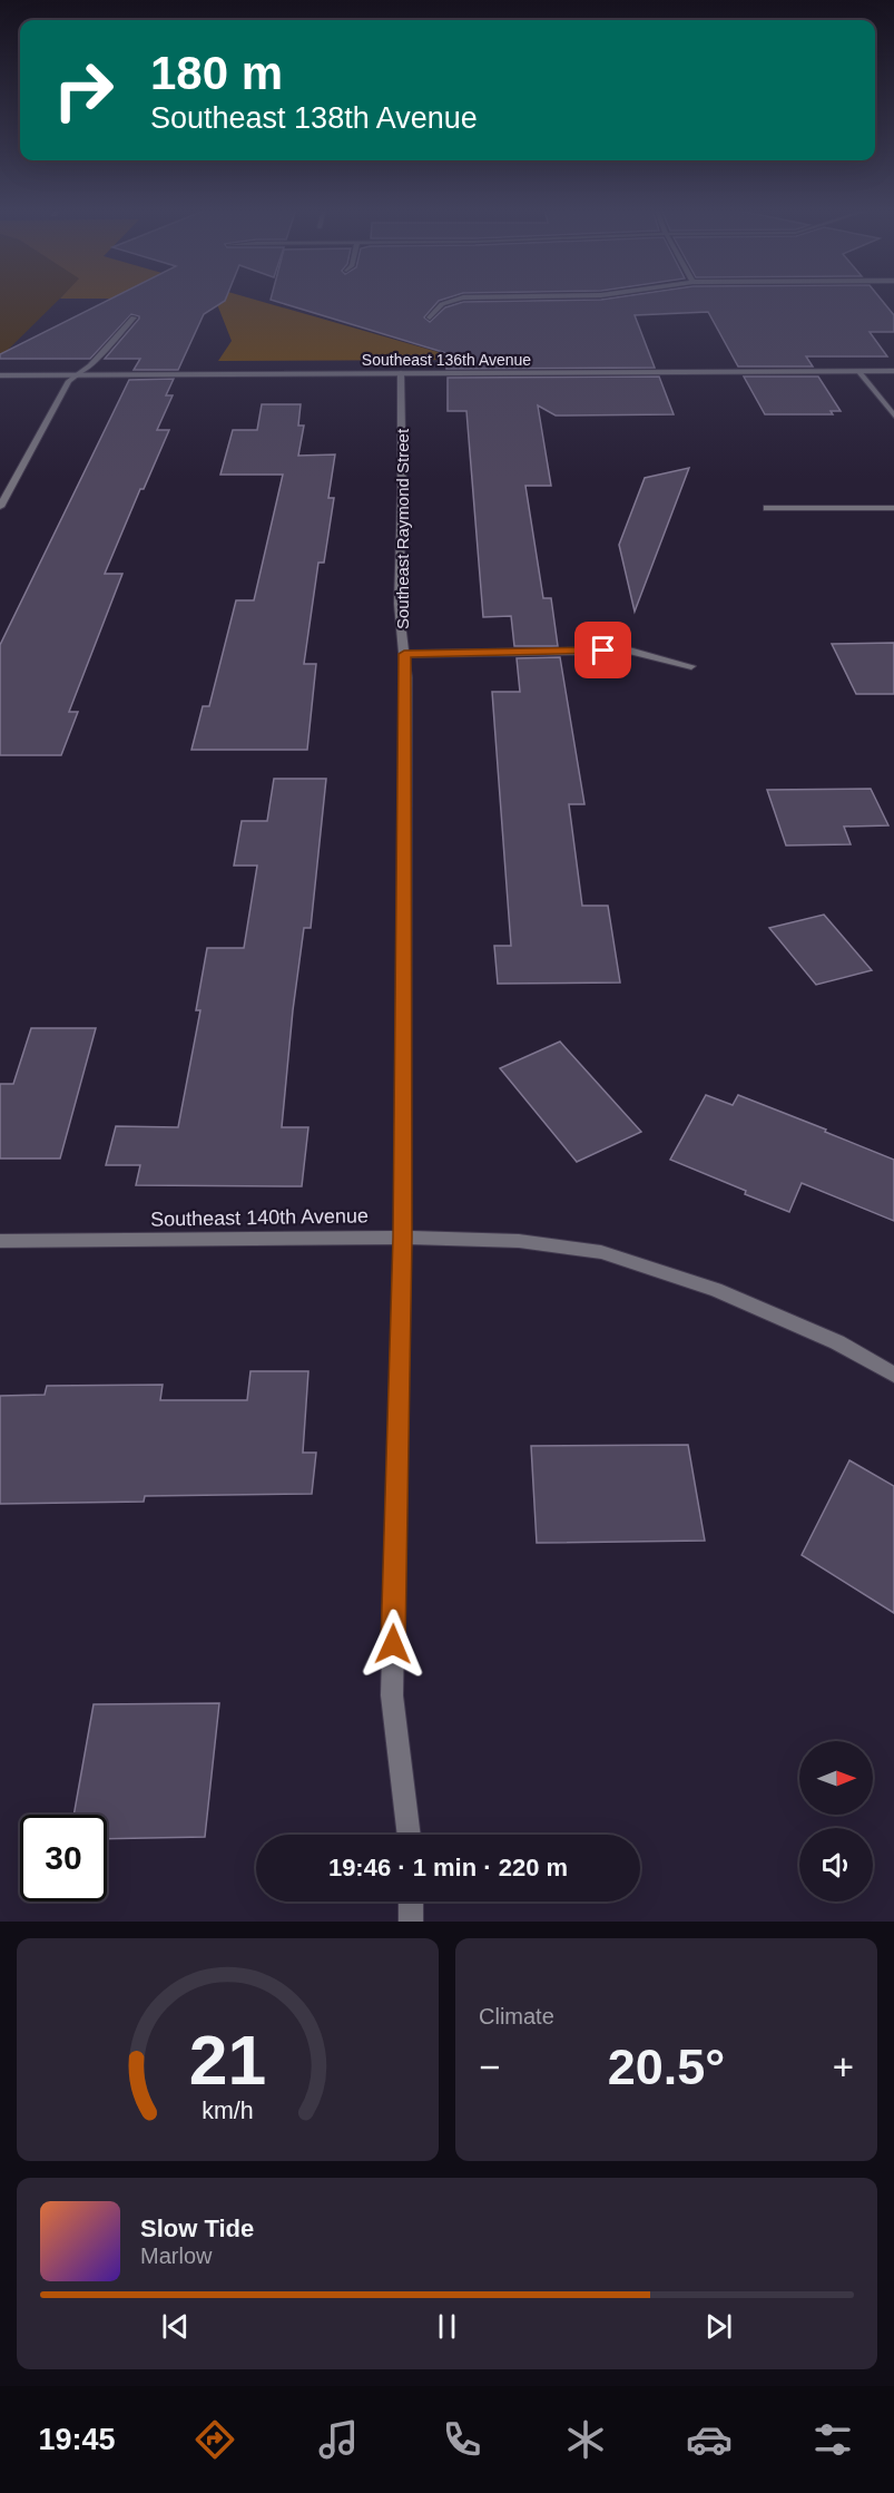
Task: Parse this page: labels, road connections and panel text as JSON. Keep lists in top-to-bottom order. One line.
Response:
{"streets":{"street":["Southeast 136th Avenue","Southeast Raymond Street","Southeast 140th Avenue"]},"crossings":[["Southeast 136th Avenue","Southeast Raymond Street"],["Southeast Raymond Street","Southeast 140th Avenue"]],"north":"right","page":{"turn":["180 m","Southeast 138th Avenue"],"limit":"30","trip":"19:46 · 1 min · 220 m","tile":"Climate","heat":["−","20.5°","+"],"song":["Slow Tide","Marlow"],"tabs":"19:45","gauge":["21","km/h"]}}
